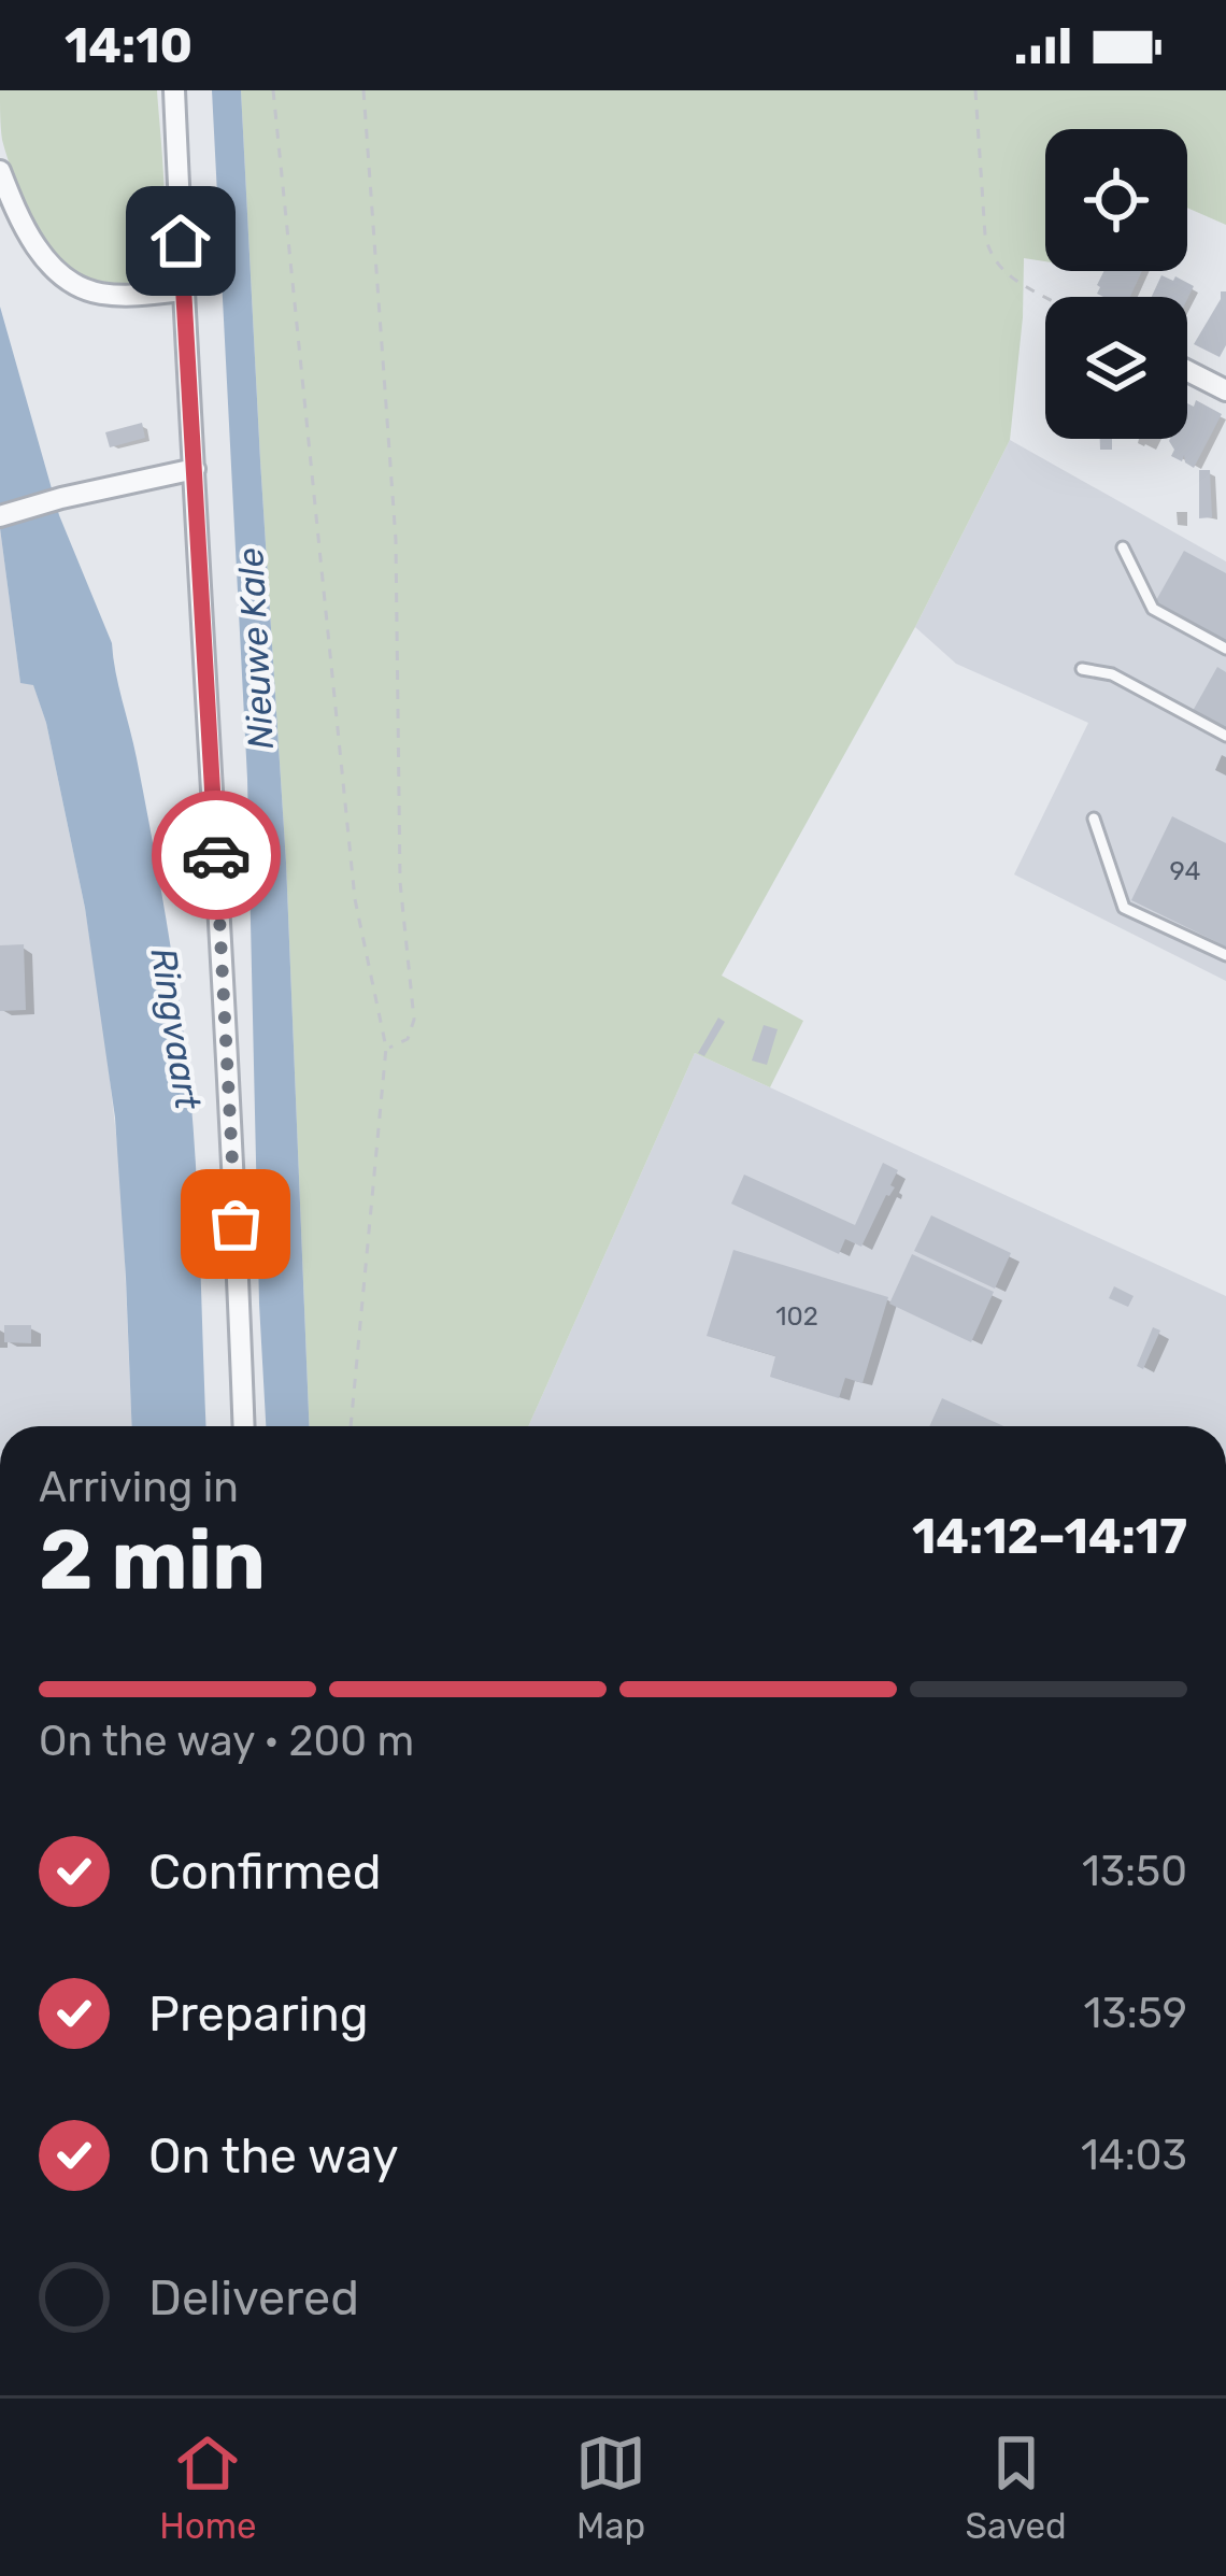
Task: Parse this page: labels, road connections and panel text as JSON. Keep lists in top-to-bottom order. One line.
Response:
{"water":["Nieuwe Kale","Ringvaart"],"house_numbers":["94","102"],"page":{"status":"14:10","heading":["2 min","Arriving in","14:12–14:17"],"bar":"On the way · 200 m","list":[["Confirmed","13:50"],["Preparing","13:59"],["On the way","14:03"],"Delivered"],"tabs":["Home","Map","Saved"]}}
